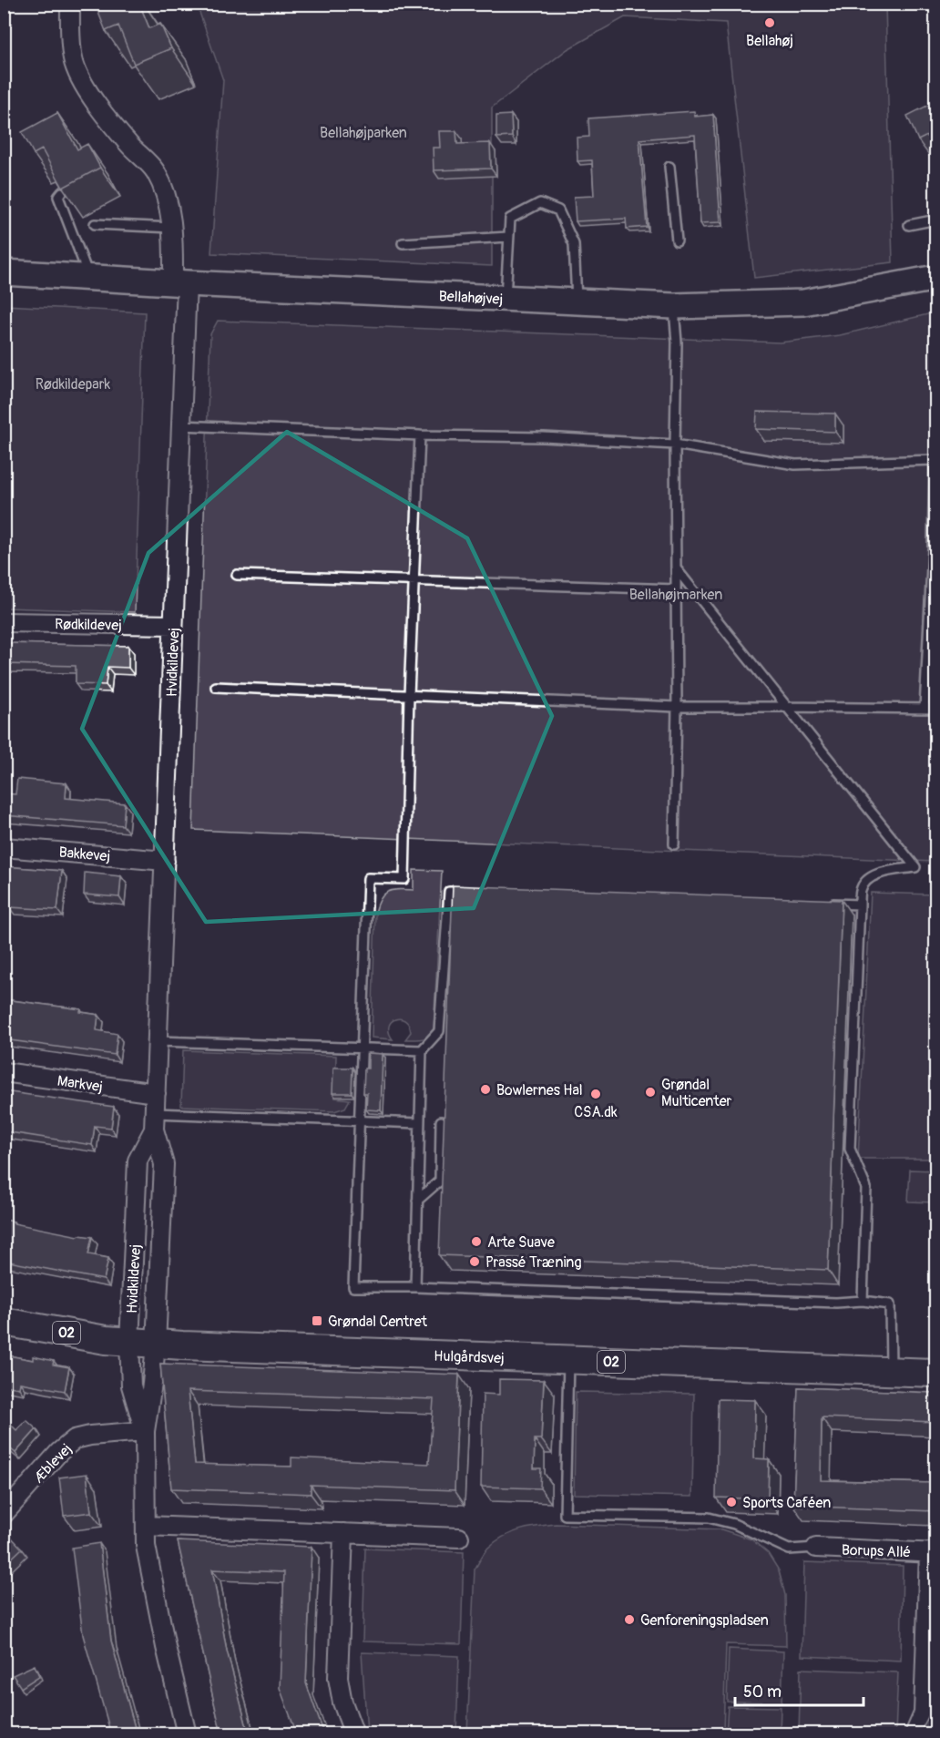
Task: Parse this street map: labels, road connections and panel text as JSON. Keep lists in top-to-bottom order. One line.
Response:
{"streets":{"main road":["O2","Hulgårdsvej"],"street":["Bellahøjvej","Rødkildevej","Hvidkildevej","Bakkevej","Markvej","Æblevej","Borups Allé"]},"crossings":[["Bellahøjvej","Hvidkildevej"],["Rødkildevej","Hvidkildevej"],["Hvidkildevej","Bakkevej"],["Hvidkildevej","Markvej"],["Hvidkildevej","Hulgårdsvej"],["Hvidkildevej","Æblevej"]],"parks":["Bellahøjparken","Rødkildepark","Bellahøjmarken"],"places":{"other":["Bellahøj","Bowlernes Hal","Grøndal Multicenter","CSA.dk","Arte Suave","Prassé Træning","Sports Caféen","Genforeningspladsen"],"transit":["Grøndal Centret"]},"scale_bar":"50 m"}
